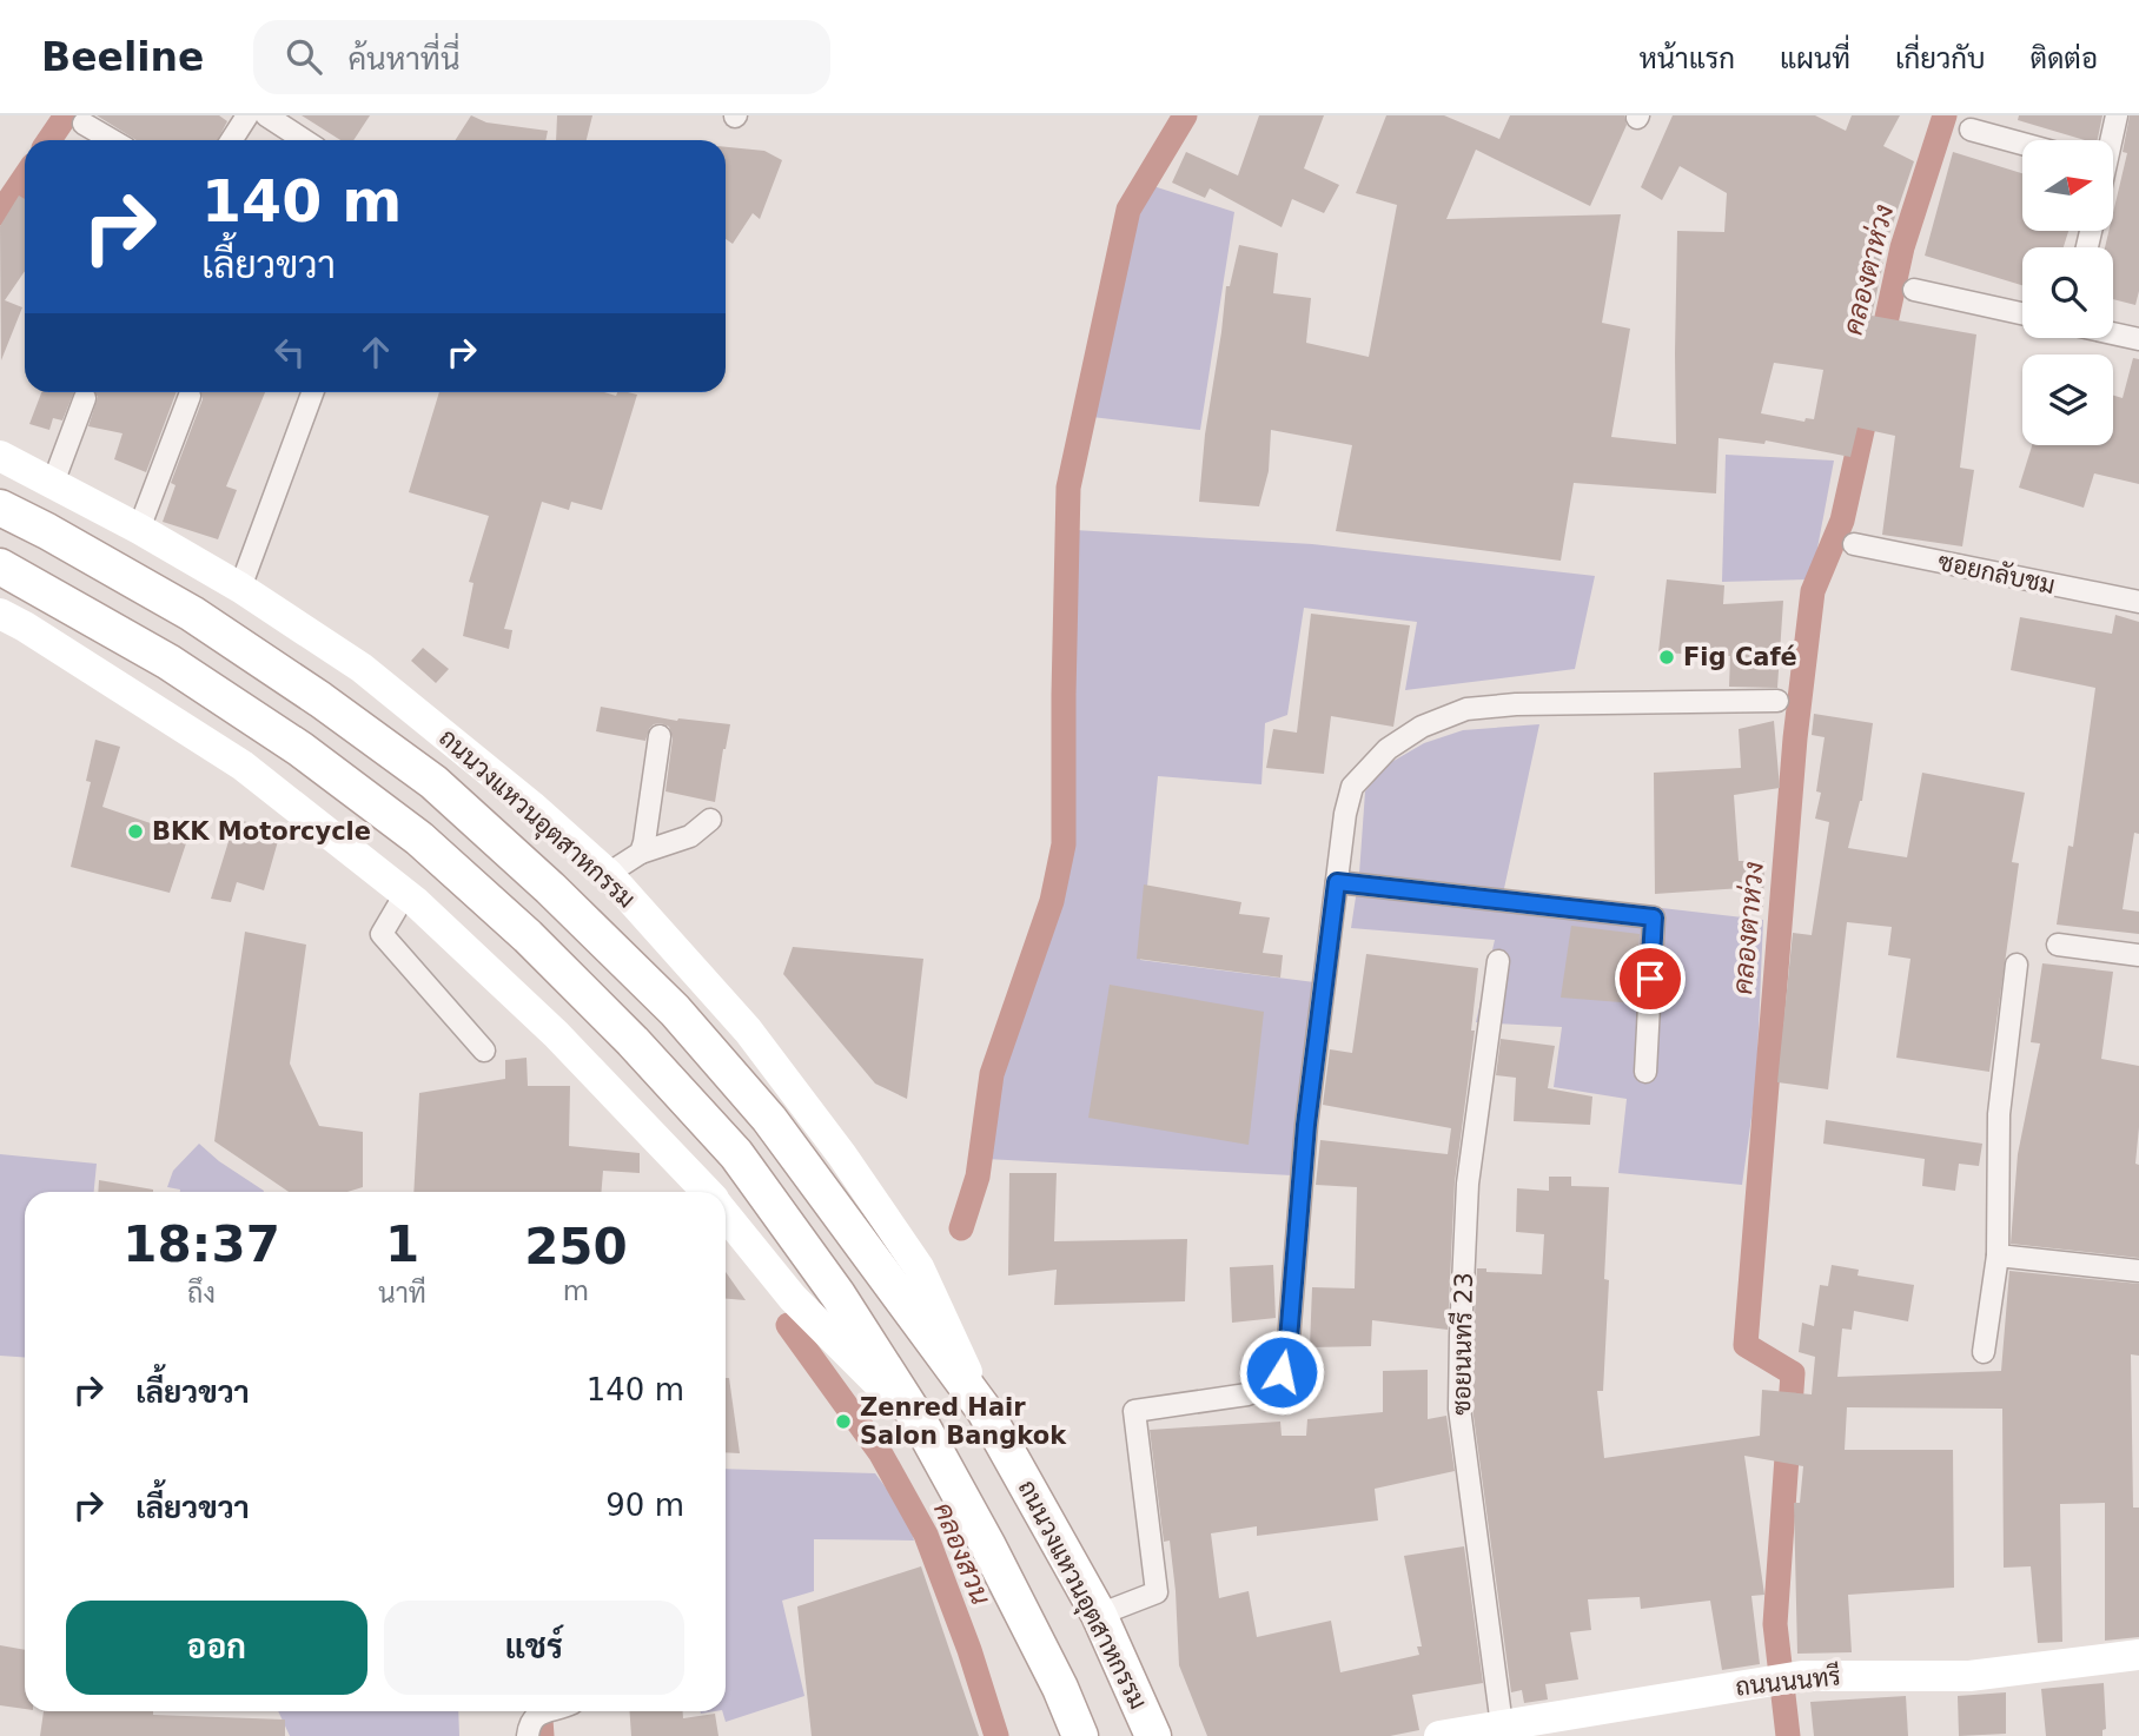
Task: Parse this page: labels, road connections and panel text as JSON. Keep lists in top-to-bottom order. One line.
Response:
{"streets":{"main road":["ถนนวงแหวนอุตสาหกรรม","ถนนนนทรี"],"street":["ซอยกลับชม","ซอยนนทรี 23"]},"crossings":[["ซอยนนทรี 23","ถนนนนทรี"]],"water":["คลองตาห่วง","คลองสวน"],"places":["Fig Café","BKK Motorcycle","Zenred Hair Salon Bangkok"],"north":"right","page":{"header":"Beeline","search":"ค้นหาที่นี่","nav":["หน้าแรก","แผนที่","เกี่ยวกับ","ติดต่อ"],"turn":["140 m","เลี้ยวขวา"],"eta":["18:37","ถึง","1","นาที","250","m"],"list":[{"name":"เลี้ยวขวา","value":"140 m"},{"name":"เลี้ยวขวา","value":"90 m"}],"buttons":["ออก","แชร์"]}}
